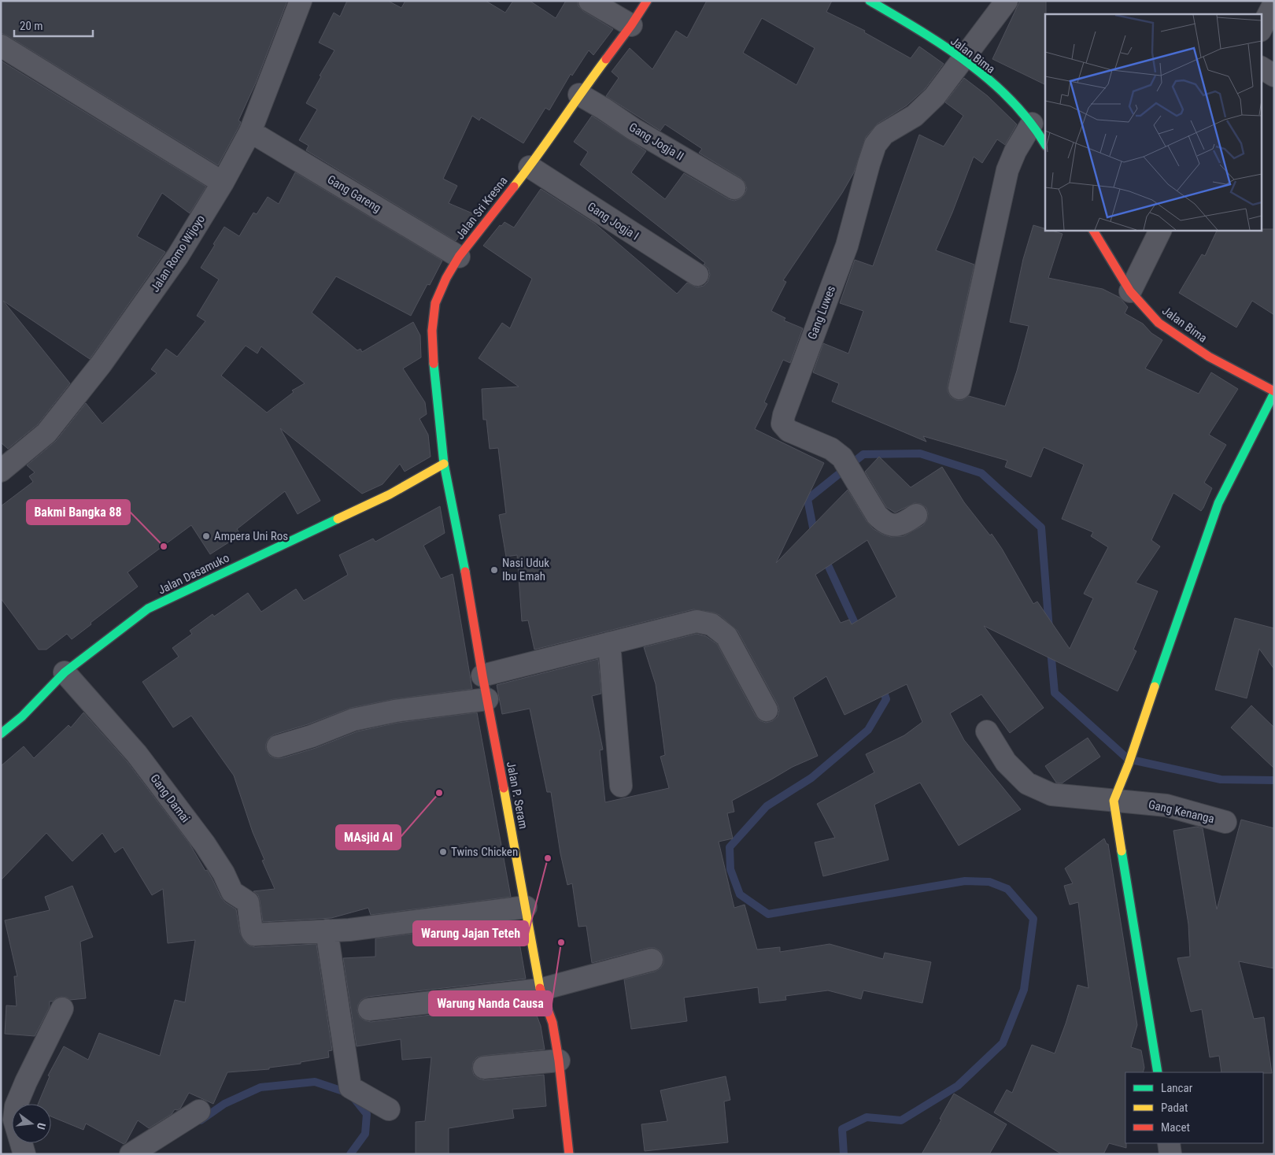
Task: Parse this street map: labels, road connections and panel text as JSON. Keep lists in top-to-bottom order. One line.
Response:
{"streets":{"main road":["Jalan Bima","Jalan Sri Kresna","Jalan Dasamuko","Jalan P. Seram"],"street":["Gang Jogja II","Gang Gareng","Gang Jogja I","Jalan Romo Wijoyo","Gang Luwes","Gang Damai","Gang Kenanga"]},"crossings":[["Jalan Bima","Gang Luwes"],["Gang Jogja II","Jalan Sri Kresna"],["Gang Gareng","Jalan Sri Kresna"],["Gang Gareng","Jalan Romo Wijoyo"],["Jalan Sri Kresna","Gang Jogja I"],["Jalan Sri Kresna","Jalan Dasamuko"],["Jalan Sri Kresna","Jalan P. Seram"],["Jalan Dasamuko","Jalan P. Seram"],["Jalan Dasamuko","Gang Damai"]],"places":["Ampera Uni Ros","Bakmi Bangka 88","Nasi Uduk Ibu Emah","MAsjid Al","Twins Chicken","Warung Jajan Teteh","Warung Nanda Causa"],"legend":["Lancar","Padat","Macet"],"scale_bar":"20 m","north":"right"}
